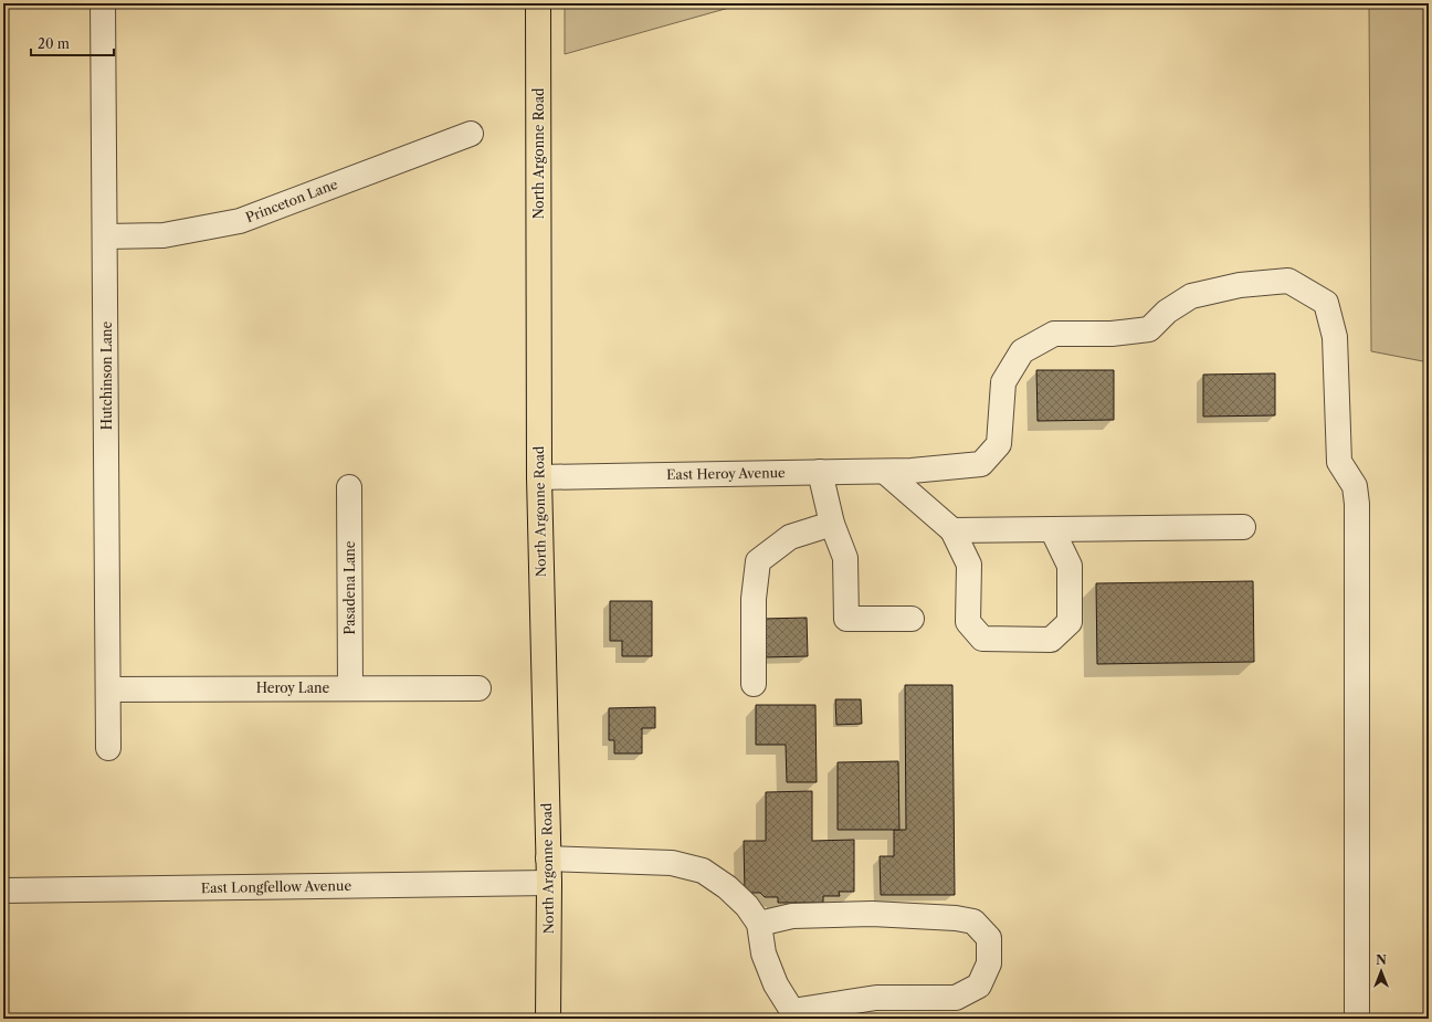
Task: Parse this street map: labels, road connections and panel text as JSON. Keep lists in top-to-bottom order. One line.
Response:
{"streets":{"main road":["North Argonne Road"],"street":["Princeton Lane","Hutchinson Lane","East Heroy Avenue","Pasadena Lane","Heroy Lane","East Longfellow Avenue"]},"crossings":[["North Argonne Road","East Heroy Avenue"],["North Argonne Road","East Longfellow Avenue"],["Princeton Lane","Hutchinson Lane"],["Hutchinson Lane","Heroy Lane"],["Pasadena Lane","Heroy Lane"]],"scale_bar":"20 m","north":"top"}
